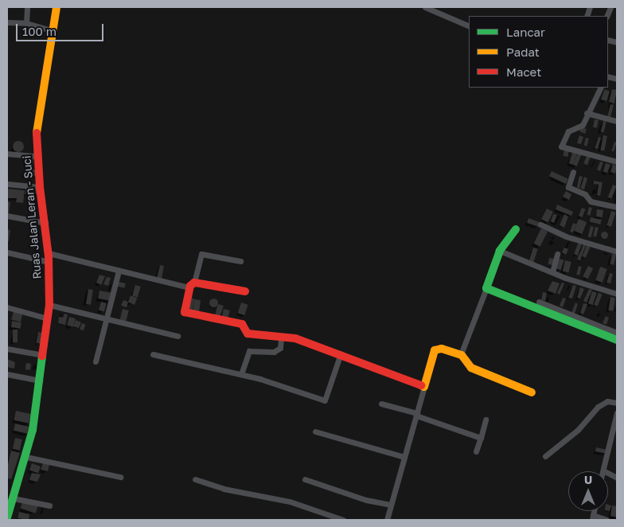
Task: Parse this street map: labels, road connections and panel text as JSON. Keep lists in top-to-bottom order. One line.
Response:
{"streets":{"street":["Ruas Jalan Leran - Suci"]},"legend":["Lancar","Padat","Macet"],"scale_bar":"100 m","north":"top"}
